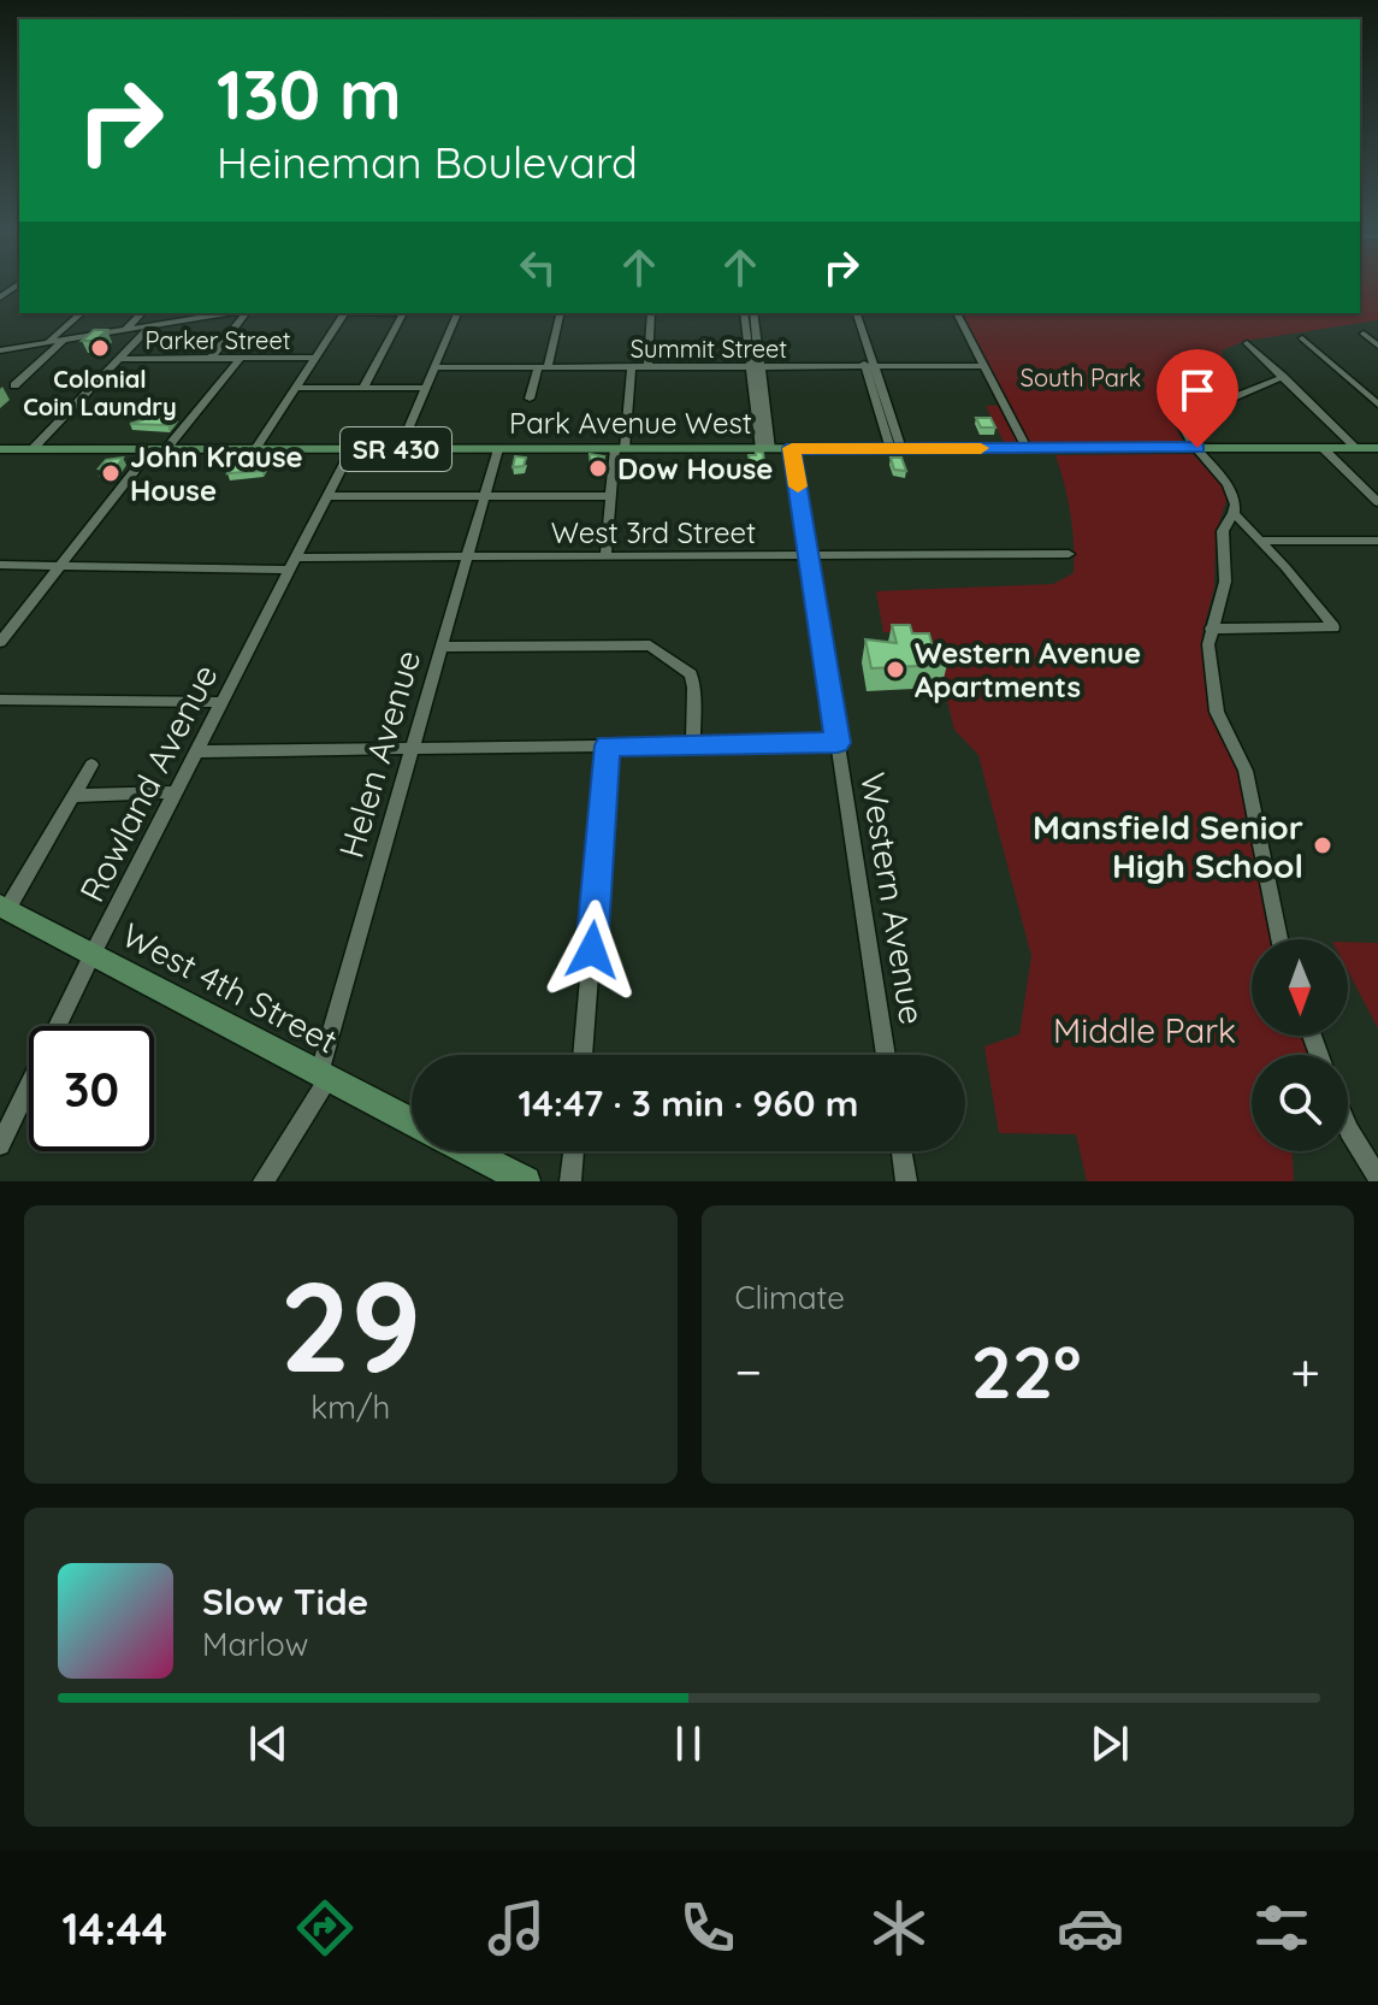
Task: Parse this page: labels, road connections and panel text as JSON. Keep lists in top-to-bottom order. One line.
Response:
{"streets":{"main road":["Park Avenue West","SR 430","West 4th Street"],"street":["Parker Street","Summit Street","West 3rd Street","Helen Avenue","Rowland Avenue","Western Avenue"]},"crossings":[["Park Avenue West","Helen Avenue"],["Park Avenue West","Rowland Avenue"],["Park Avenue West","Western Avenue"],["West 3rd Street","Helen Avenue"],["West 3rd Street","Rowland Avenue"],["West 3rd Street","Western Avenue"],["Helen Avenue","West 4th Street"],["Rowland Avenue","West 4th Street"]],"parks":["South Park","Middle Park"],"places":["Colonial Coin Laundry","Dow House","John Krause House","Western Avenue Apartments","Mansfield Senior High School"],"north":"bottom","page":{"turn":["130 m","Heineman Boulevard"],"limit":"30","trip":"14:47 · 3 min · 960 m","tile":[["29","km/h"],"Climate"],"heat":["−","22°","+"],"song":["Slow Tide","Marlow"],"tabs":"14:44"}}
